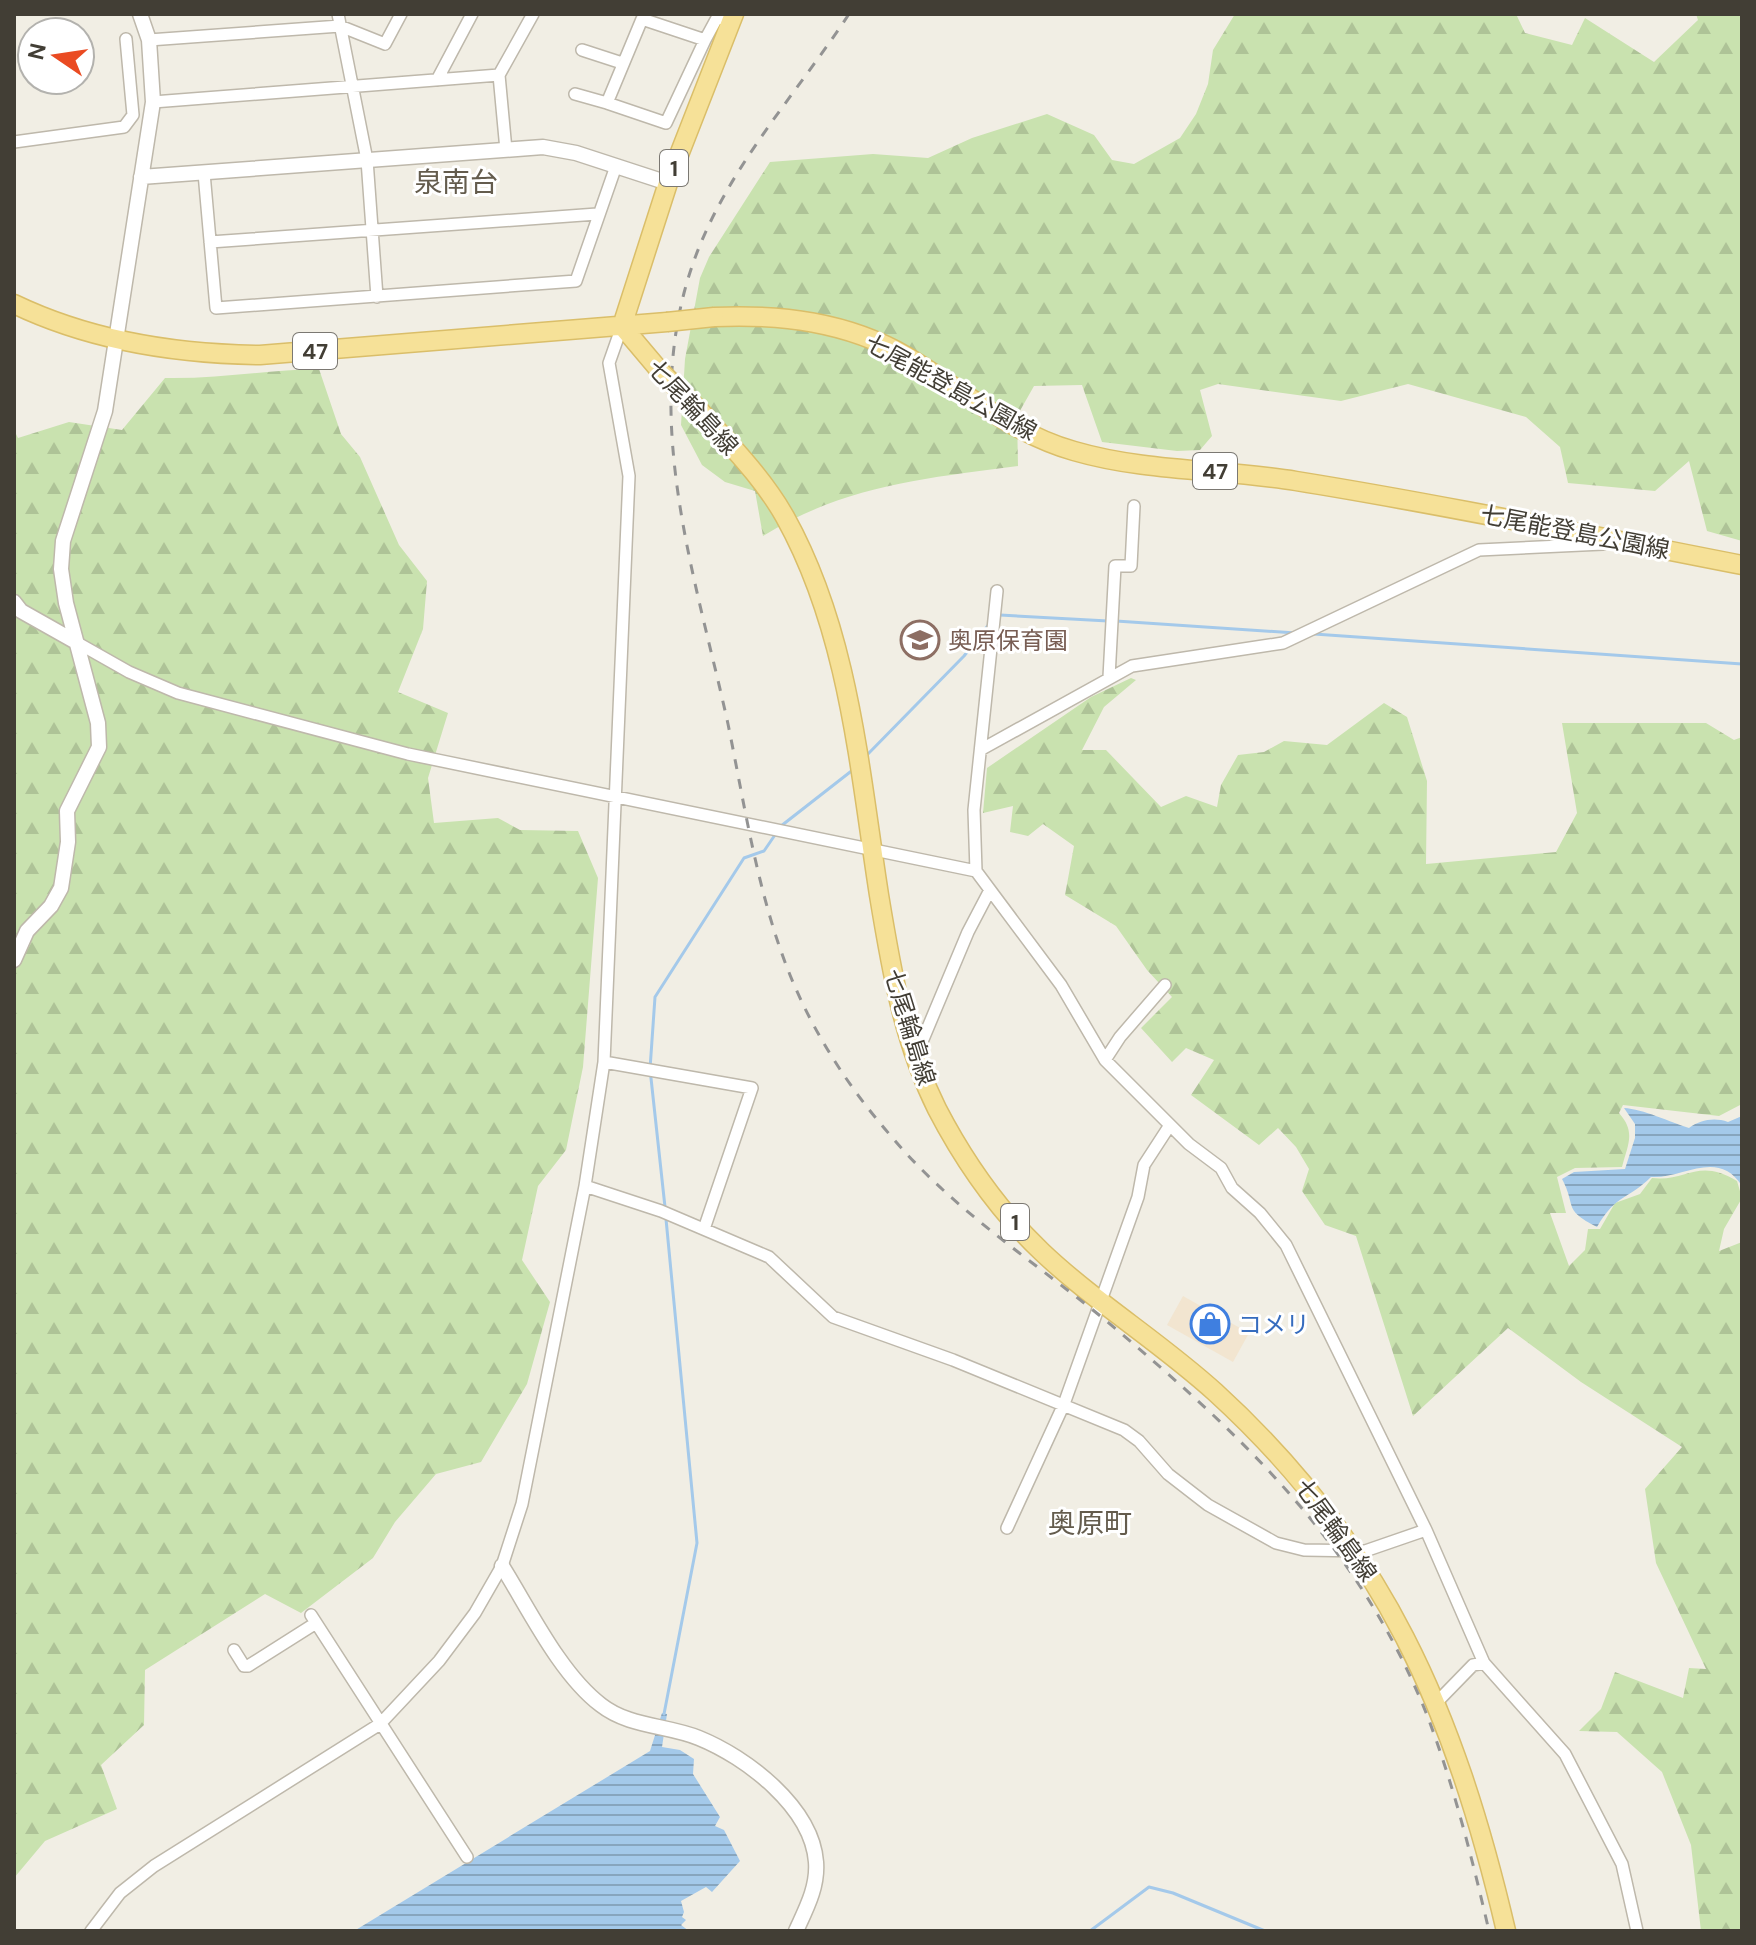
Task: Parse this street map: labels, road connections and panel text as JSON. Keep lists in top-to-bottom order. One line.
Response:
{"streets":{"main road":["1","47","七尾能登島公園線","七尾輪島線"]},"crossings":[["1","七尾能登島公園線"],["1","七尾輪島線"],["七尾能登島公園線","七尾輪島線"]],"districts":["泉南台","奥原町"],"places":{"school or university":["奥原保育園"],"shop":["コメリ"]},"north":"left"}
